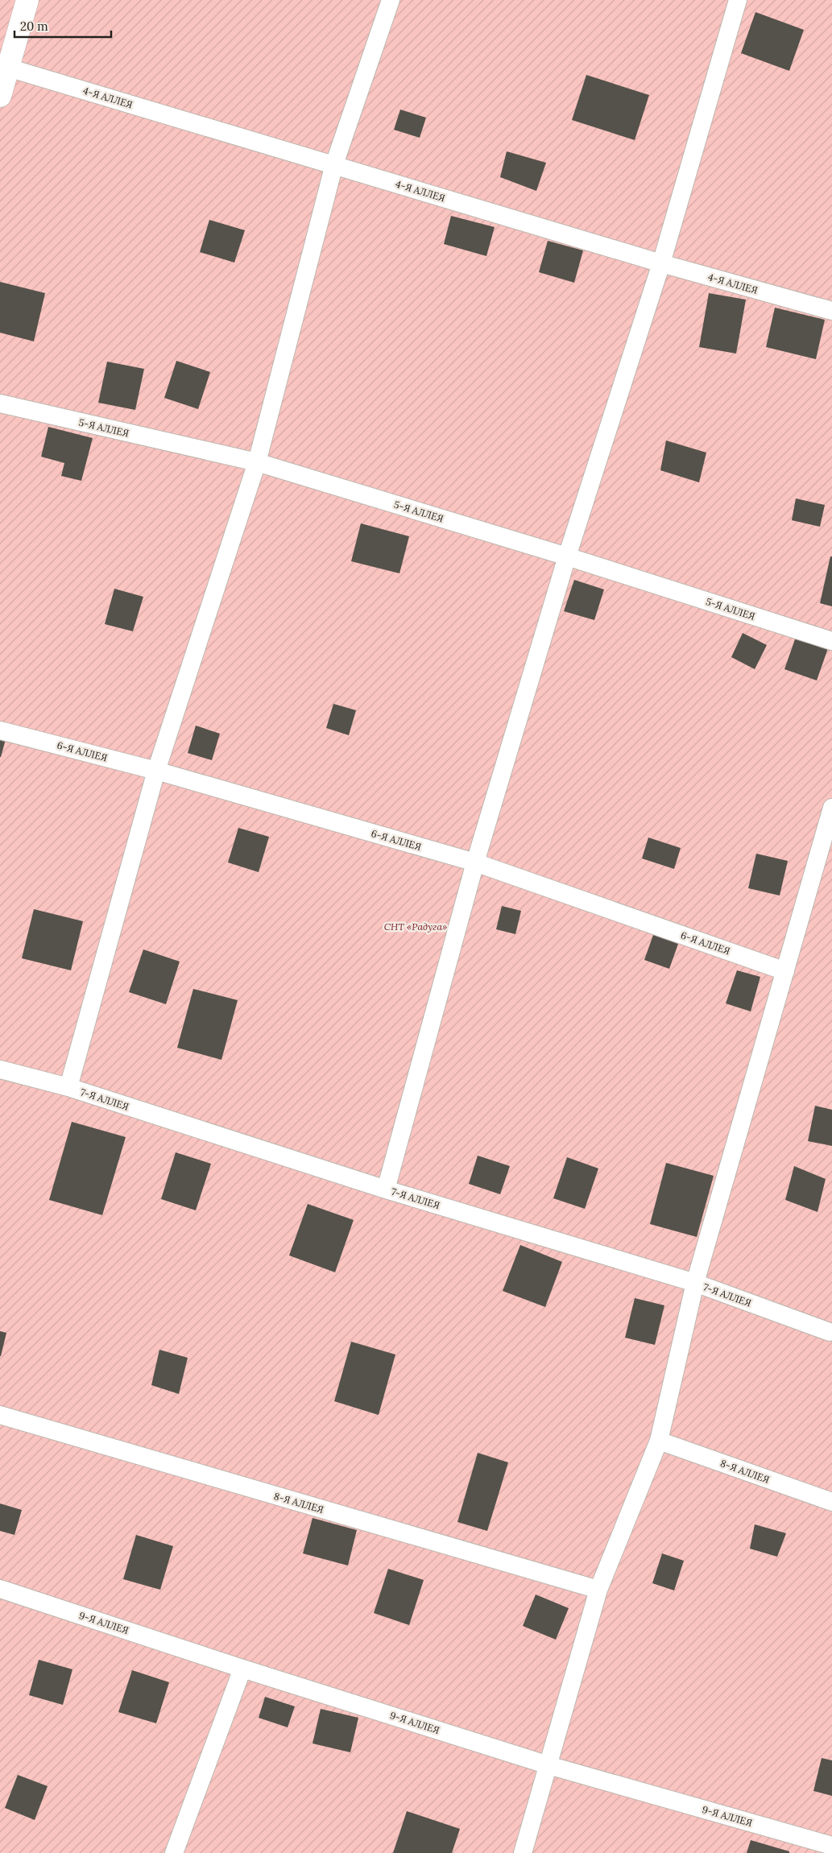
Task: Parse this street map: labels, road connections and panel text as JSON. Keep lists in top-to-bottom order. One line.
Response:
{"streets":{"lane":["4-Я АЛЛЕЯ","5-Я АЛЛЕЯ","6-Я АЛЛЕЯ","7-Я АЛЛЕЯ","8-Я АЛЛЕЯ","9-Я АЛЛЕЯ"]},"parks":["СНТ «Радуга»"],"scale_bar":"20 m"}
